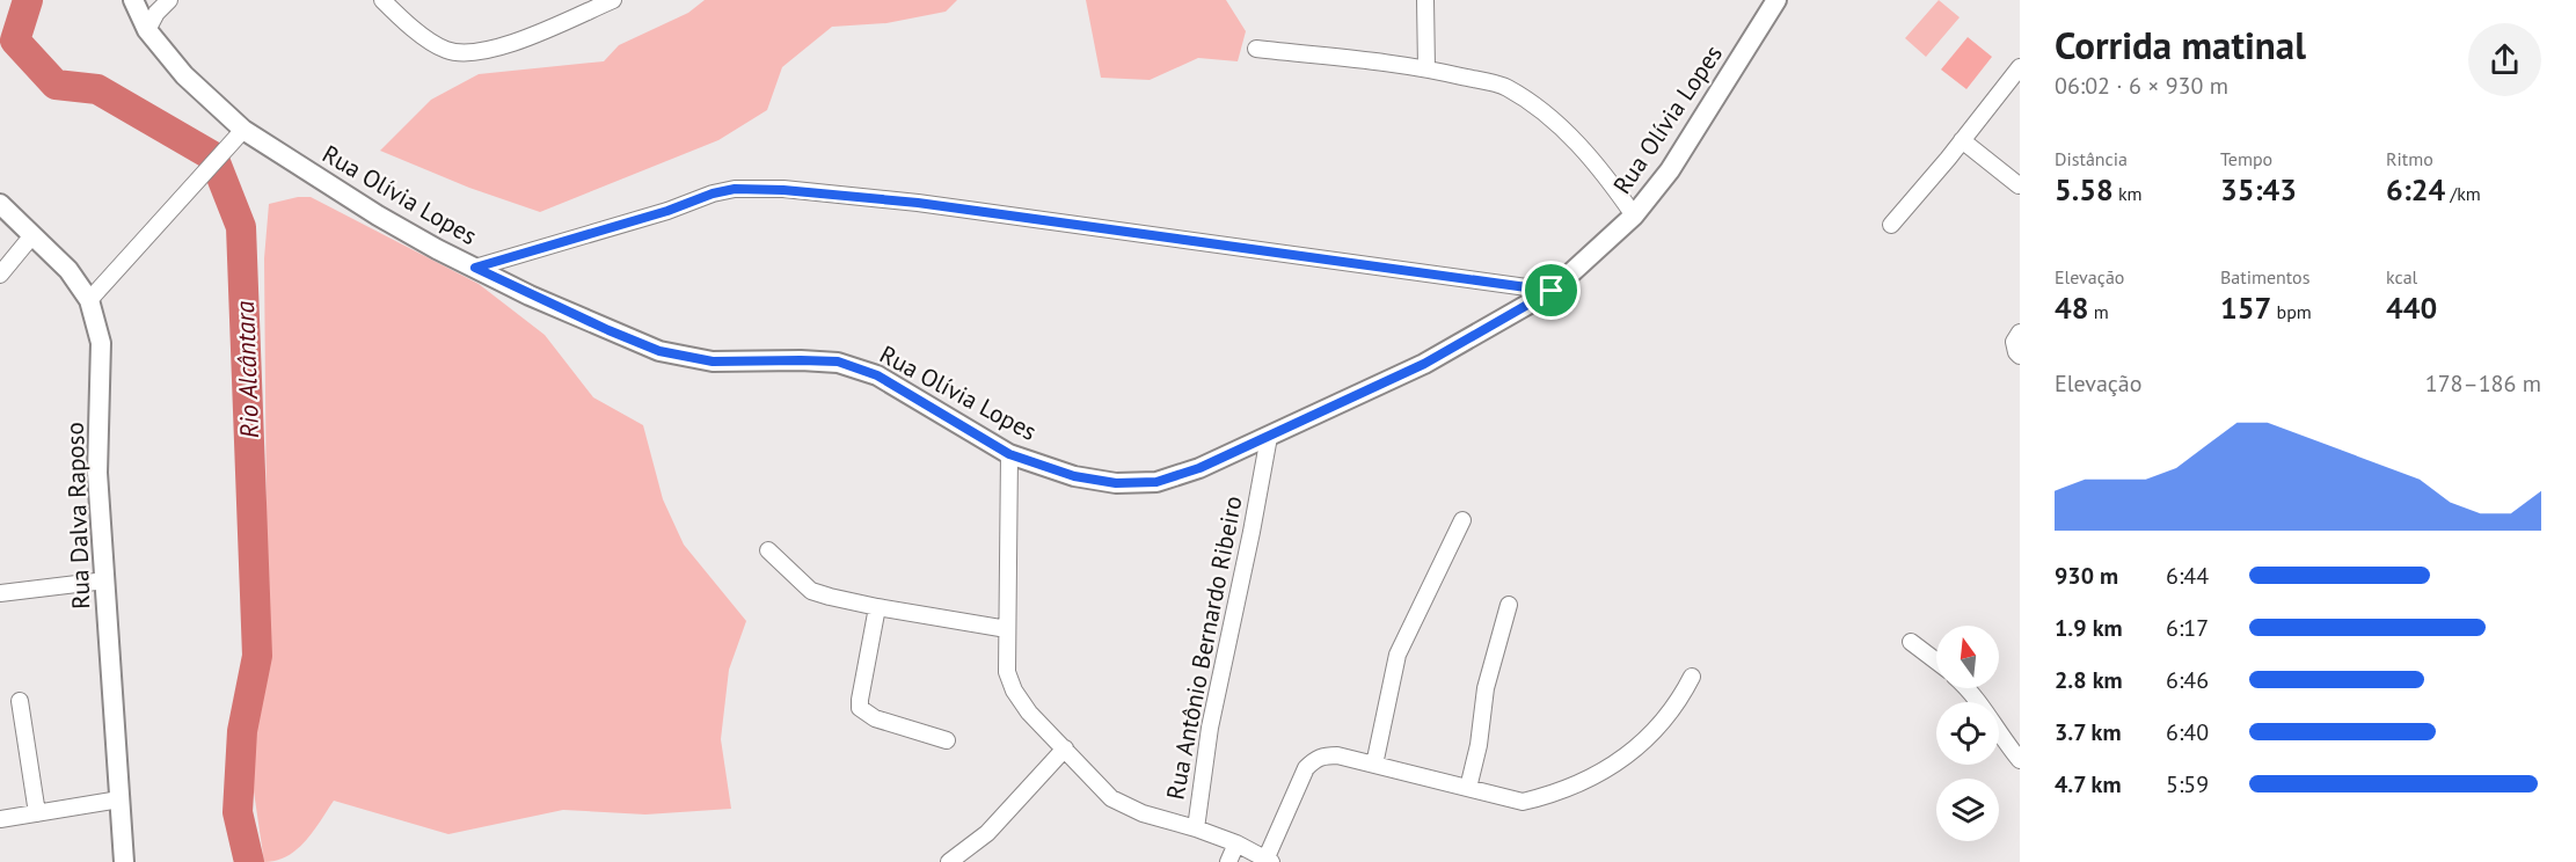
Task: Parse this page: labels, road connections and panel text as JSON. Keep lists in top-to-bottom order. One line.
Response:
{"streets":{"street":["Rua Olívia Lopes","Rua Dalva Raposo","Rua Antônio Bernardo Ribeiro"]},"crossings":[["Rua Olívia Lopes","Rua Antônio Bernardo Ribeiro"]],"water":["Rio Alcântara"],"north":"top","page":{"heading":["Corrida matinal","06:02 · 6 × 930 m"],"stats":[["Distância","5.58 km"],["Tempo","35:43"],["Ritmo","6:24 /km"],["Elevação","48 m"],["Batimentos","157 bpm"],["kcal","440"]],"chart":["Elevação","178–186 m"],"list":[{"name":"930 m","note":"6:44"},{"name":"1.9 km","note":"6:17"},{"name":"2.8 km","note":"6:46"},{"name":"3.7 km","note":"6:40"},{"name":"4.7 km","note":"5:59"}]}}
